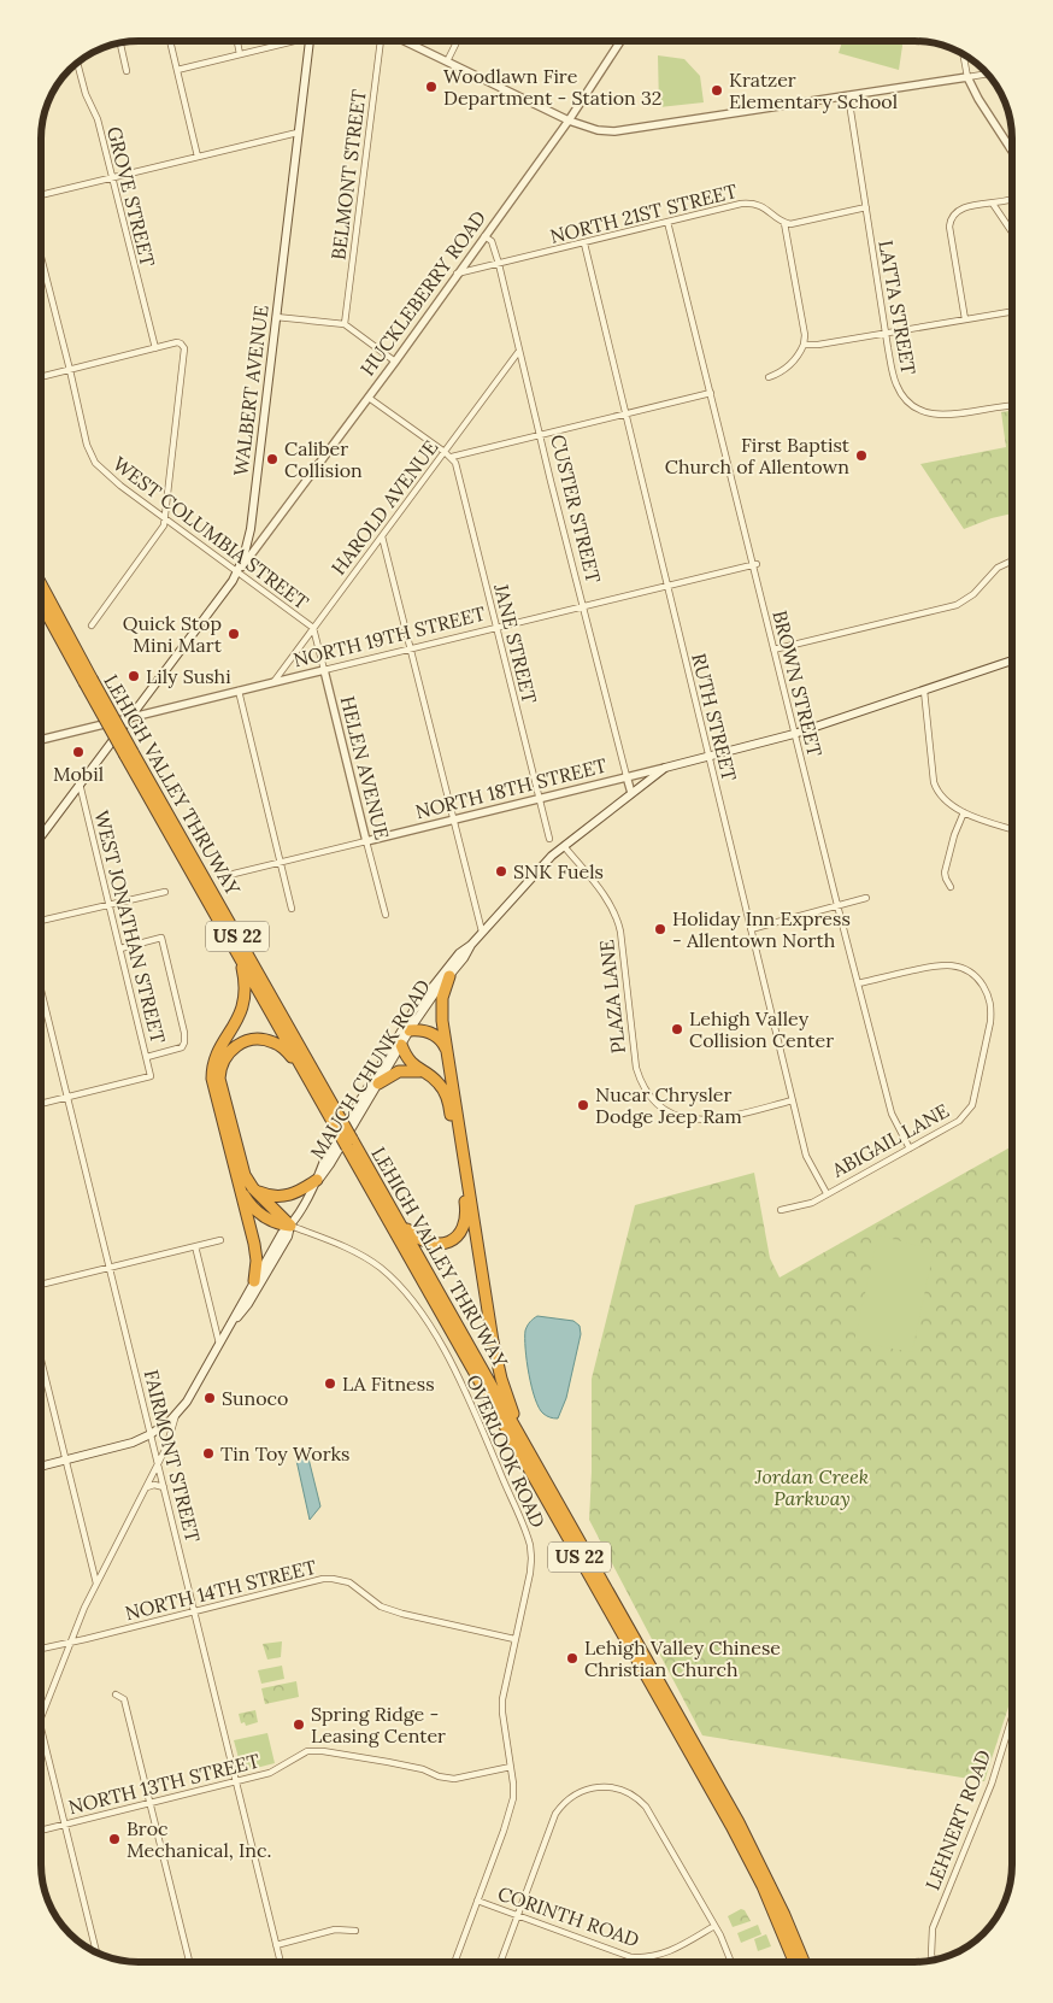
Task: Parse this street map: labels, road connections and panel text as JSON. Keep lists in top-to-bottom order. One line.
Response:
{"streets":{"highway":["LEHIGH VALLEY THRUWAY","US 22"],"main road":["WALBERT AVENUE","NORTH 18TH STREET","MAUCH CHUNK ROAD"],"street":["BELMONT STREET","GROVE STREET","NORTH 21ST STREET","HUCKLEBERRY ROAD","LATTA STREET","HAROLD AVENUE","CUSTER STREET","WEST COLUMBIA STREET","NORTH 19TH STREET","JANE STREET","BROWN STREET","RUTH STREET","HELEN AVENUE","WEST JONATHAN STREET","PLAZA LANE","ABIGAIL LANE","OVERLOOK ROAD","FAIRMONT STREET","NORTH 14TH STREET","NORTH 13TH STREET","LEHNERT ROAD","CORINTH ROAD"]},"crossings":[["NORTH 21ST STREET","HUCKLEBERRY ROAD"],["NORTH 21ST STREET","CUSTER STREET"],["NORTH 21ST STREET","BROWN STREET"],["NORTH 21ST STREET","RUTH STREET"],["HUCKLEBERRY ROAD","WALBERT AVENUE"],["HUCKLEBERRY ROAD","CUSTER STREET"],["HUCKLEBERRY ROAD","WEST COLUMBIA STREET"],["WALBERT AVENUE","WEST COLUMBIA STREET"],["WALBERT AVENUE","NORTH 19TH STREET"],["WALBERT AVENUE","WEST JONATHAN STREET"],["HAROLD AVENUE","CUSTER STREET"],["HAROLD AVENUE","WEST COLUMBIA STREET"],["HAROLD AVENUE","NORTH 19TH STREET"],["HAROLD AVENUE","HELEN AVENUE"],["CUSTER STREET","NORTH 19TH STREET"],["CUSTER STREET","NORTH 18TH STREET"],["CUSTER STREET","MAUCH CHUNK ROAD"],["WEST COLUMBIA STREET","HELEN AVENUE"],["NORTH 19TH STREET","JANE STREET"],["NORTH 19TH STREET","BROWN STREET"],["NORTH 19TH STREET","RUTH STREET"],["NORTH 19TH STREET","HELEN AVENUE"],["JANE STREET","NORTH 18TH STREET"],["BROWN STREET","NORTH 18TH STREET"],["BROWN STREET","ABIGAIL LANE"],["RUTH STREET","NORTH 18TH STREET"],["RUTH STREET","PLAZA LANE"],["RUTH STREET","ABIGAIL LANE"],["HELEN AVENUE","NORTH 18TH STREET"],["NORTH 18TH STREET","MAUCH CHUNK ROAD"],["WEST JONATHAN STREET","FAIRMONT STREET"],["PLAZA LANE","MAUCH CHUNK ROAD"],["MAUCH CHUNK ROAD","OVERLOOK ROAD"],["MAUCH CHUNK ROAD","FAIRMONT STREET"],["MAUCH CHUNK ROAD","NORTH 14TH STREET"],["OVERLOOK ROAD","NORTH 14TH STREET"],["OVERLOOK ROAD","NORTH 13TH STREET"],["OVERLOOK ROAD","CORINTH ROAD"],["FAIRMONT STREET","NORTH 14TH STREET"],["FAIRMONT STREET","NORTH 13TH STREET"]],"parks":["Jordan Creek Parkway"],"places":["Woodlawn Fire Department - Station 32","Kratzer Elementary School","First Baptist Church of Allentown","Caliber Collision","Quick Stop Mini Mart","Lily Sushi","Mobil","SNK Fuels","Holiday Inn Express - Allentown North","Lehigh Valley Collision Center","Nucar Chrysler Dodge Jeep Ram","LA Fitness","Sunoco","Tin Toy Works","Lehigh Valley Chinese Christian Church","Spring Ridge - Leasing Center","Broc Mechanical, Inc."]}
